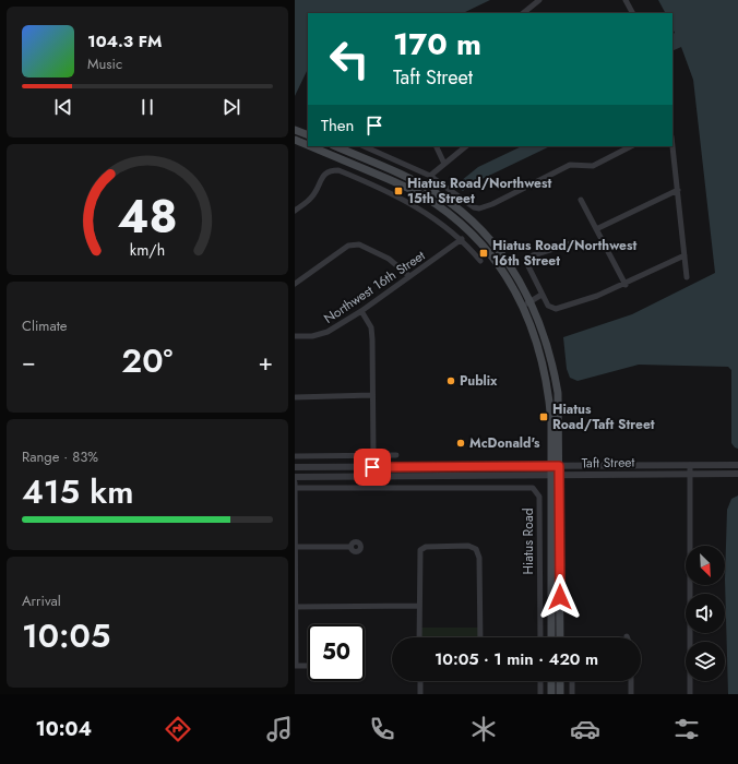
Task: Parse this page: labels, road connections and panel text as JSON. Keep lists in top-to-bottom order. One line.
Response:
{"streets":{"street":["Northwest 16th Street","Taft Street","Hiatus Road"]},"places":{"transit":["Hiatus Road/Northwest 15th Street","Hiatus Road/Northwest 16th Street","Hiatus Road/Taft Street"],"other":["Publix","McDonald's"]},"north":"bottom right","page":{"turn":["170 m","Taft Street"],"song":["104.3 FM","Music"],"then":"Then","tile":["Climate",["Range · 83%","415 km"],["Arrival","10:05"]],"heat":["−","20°","+"],"limit":"50","trip":"10:05 · 1 min · 420 m","tabs":"10:04","gauge":["48","km/h"]}}
